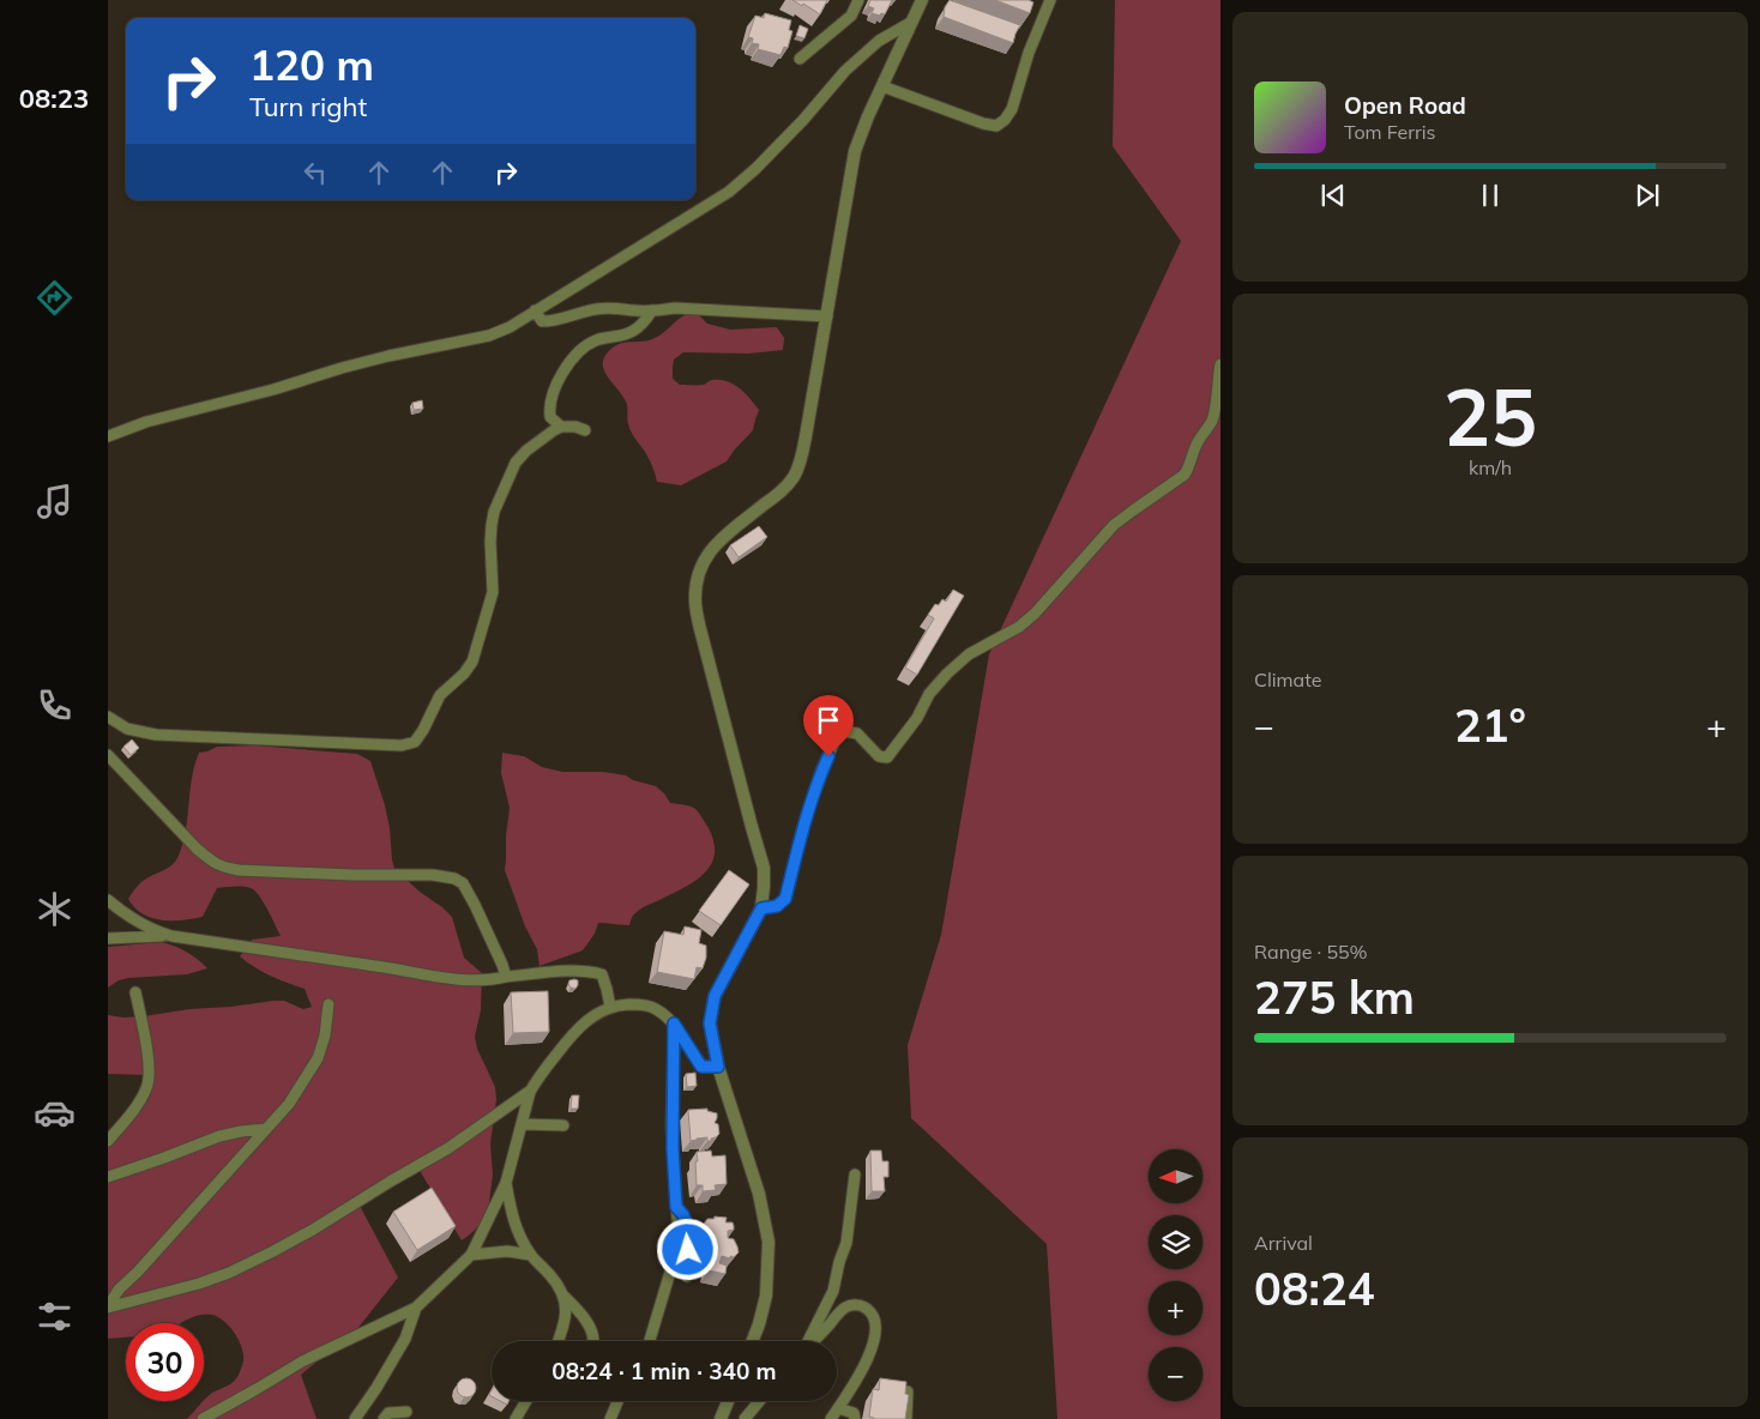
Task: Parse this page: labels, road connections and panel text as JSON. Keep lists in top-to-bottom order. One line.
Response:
{"north":"left","page":{"tabs":"08:23","turn":["120 m","Turn right"],"song":["Open Road","Tom Ferris"],"tile":[["25","km/h"],"Climate",["Range · 55%","275 km"],["Arrival","08:24"]],"heat":["−","21°","+"],"map_buttons":["+","−"],"limit":"30","trip":"08:24 · 1 min · 340 m"}}
